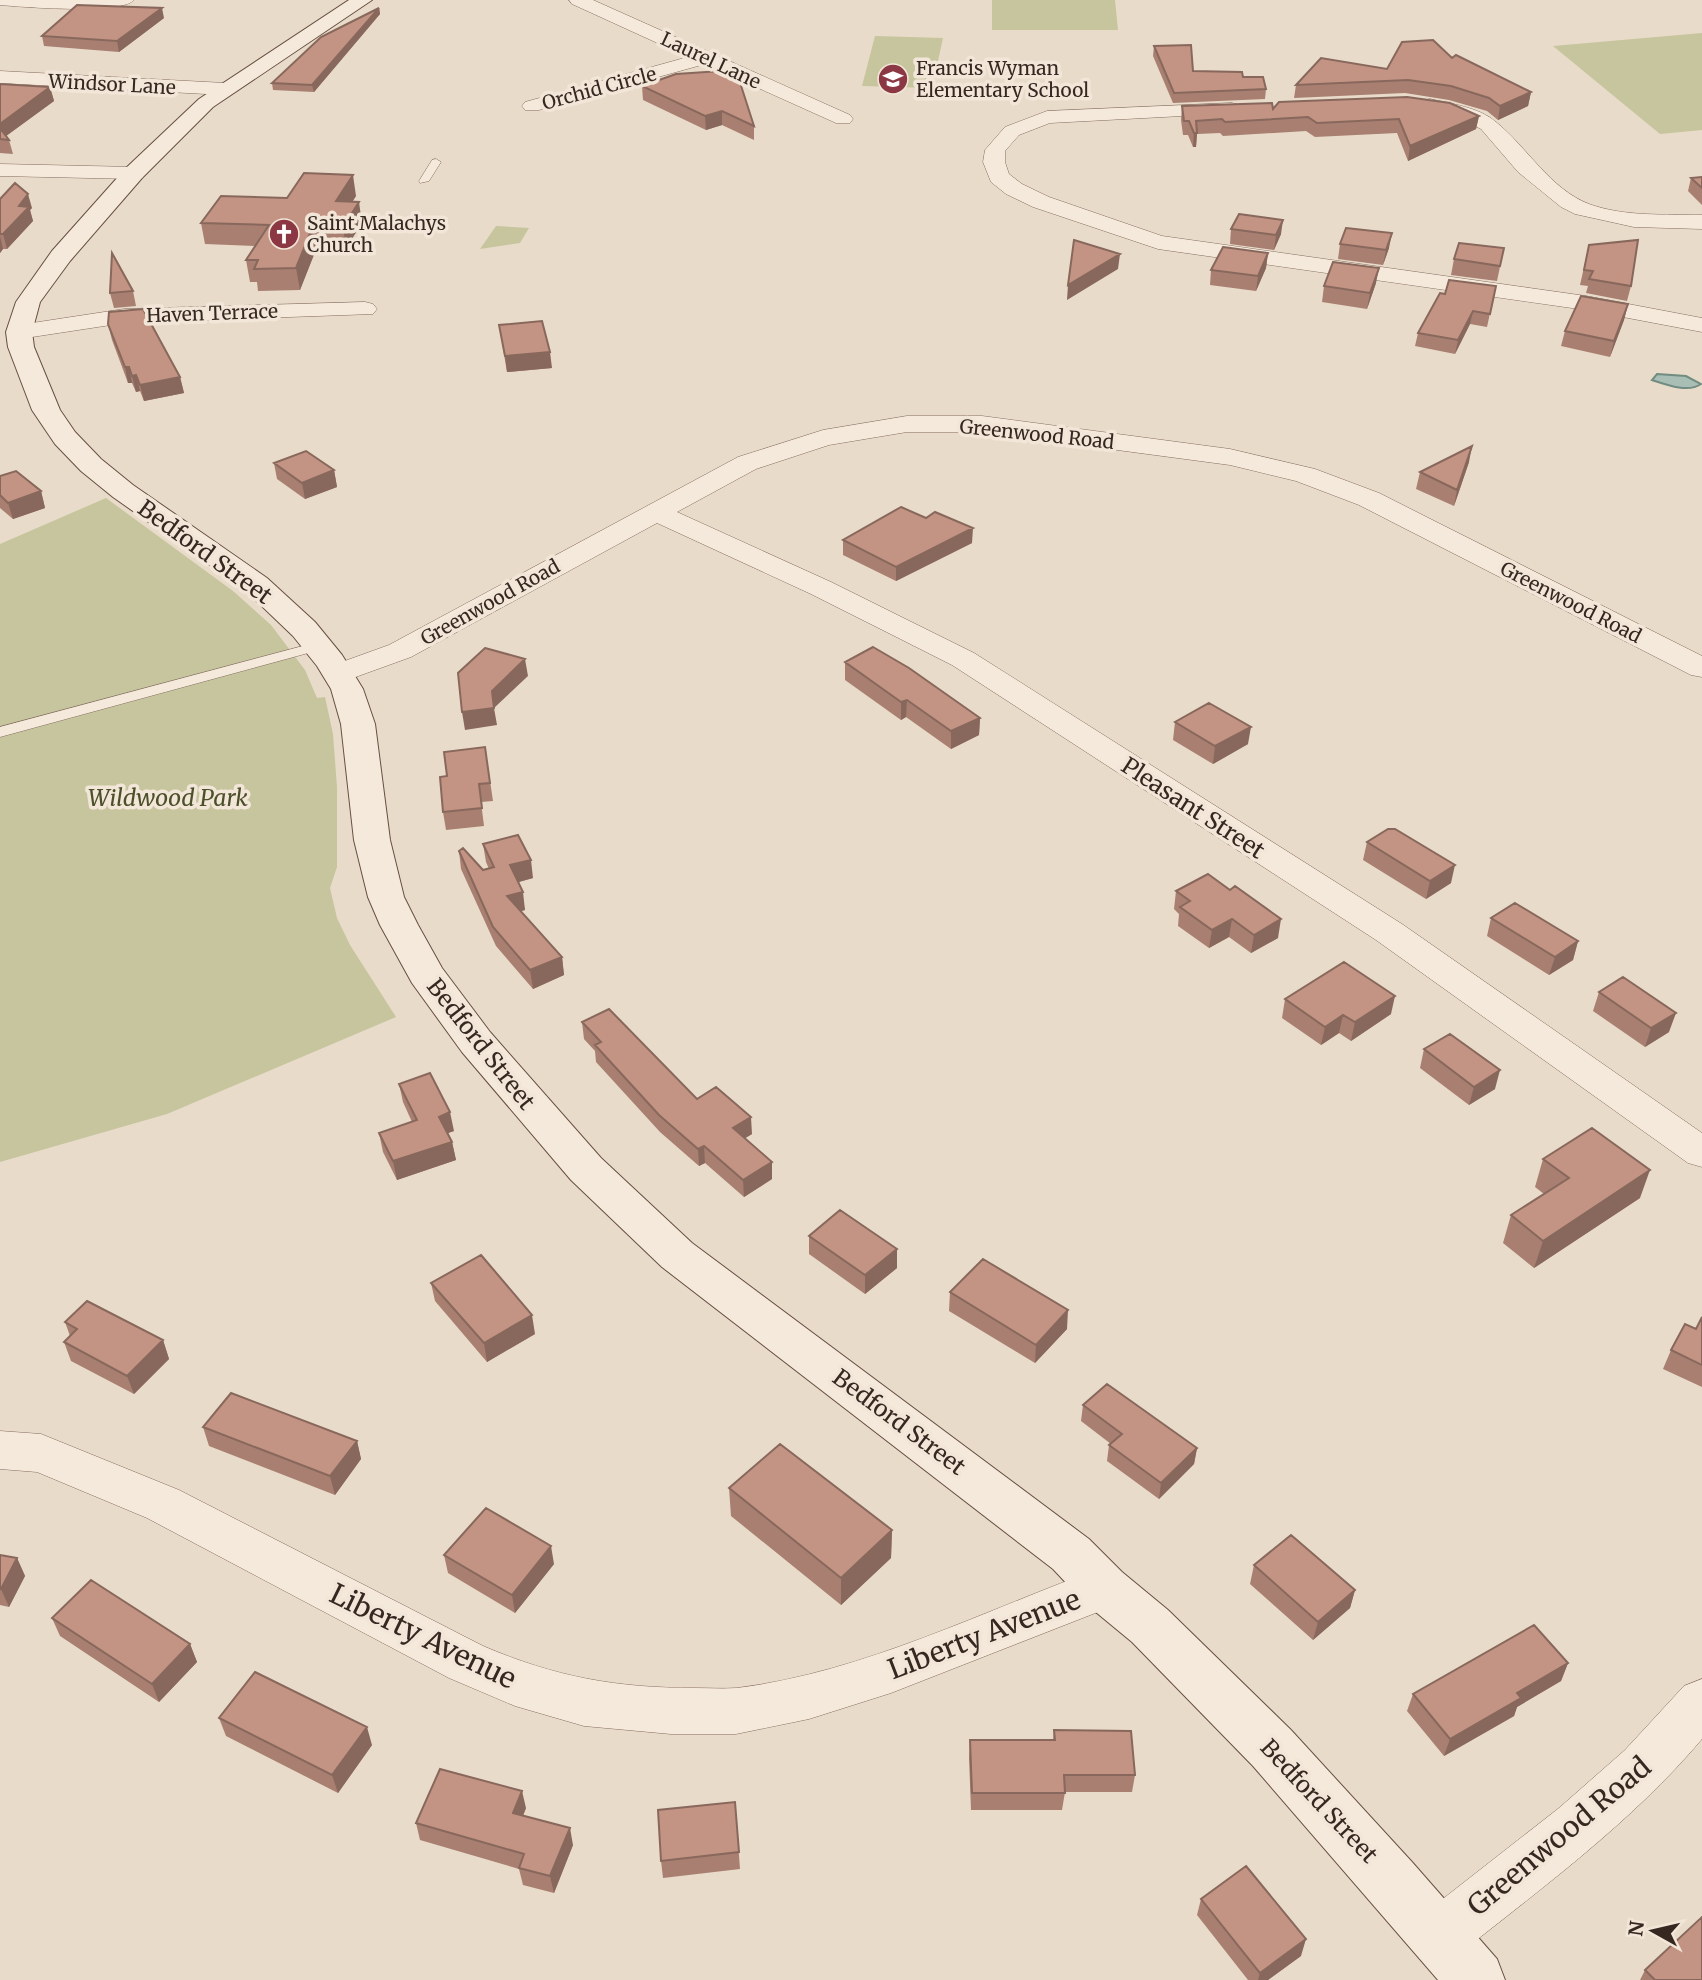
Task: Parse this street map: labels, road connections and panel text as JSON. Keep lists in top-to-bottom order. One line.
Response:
{"streets":{"main road":["Bedford Street"],"street":["Laurel Lane","Windsor Lane","Orchid Circle","Haven Terrace","Greenwood Road","Pleasant Street","Liberty Avenue"]},"crossings":[["Laurel Lane","Orchid Circle"],["Haven Terrace","Bedford Street"],["Greenwood Road","Bedford Street"],["Greenwood Road","Pleasant Street"],["Bedford Street","Liberty Avenue"]],"parks":["Wildwood Park"],"places":{"school or university":["Francis Wyman Elementary School"],"church":["Saint Malachys Church"]},"north":"left"}
